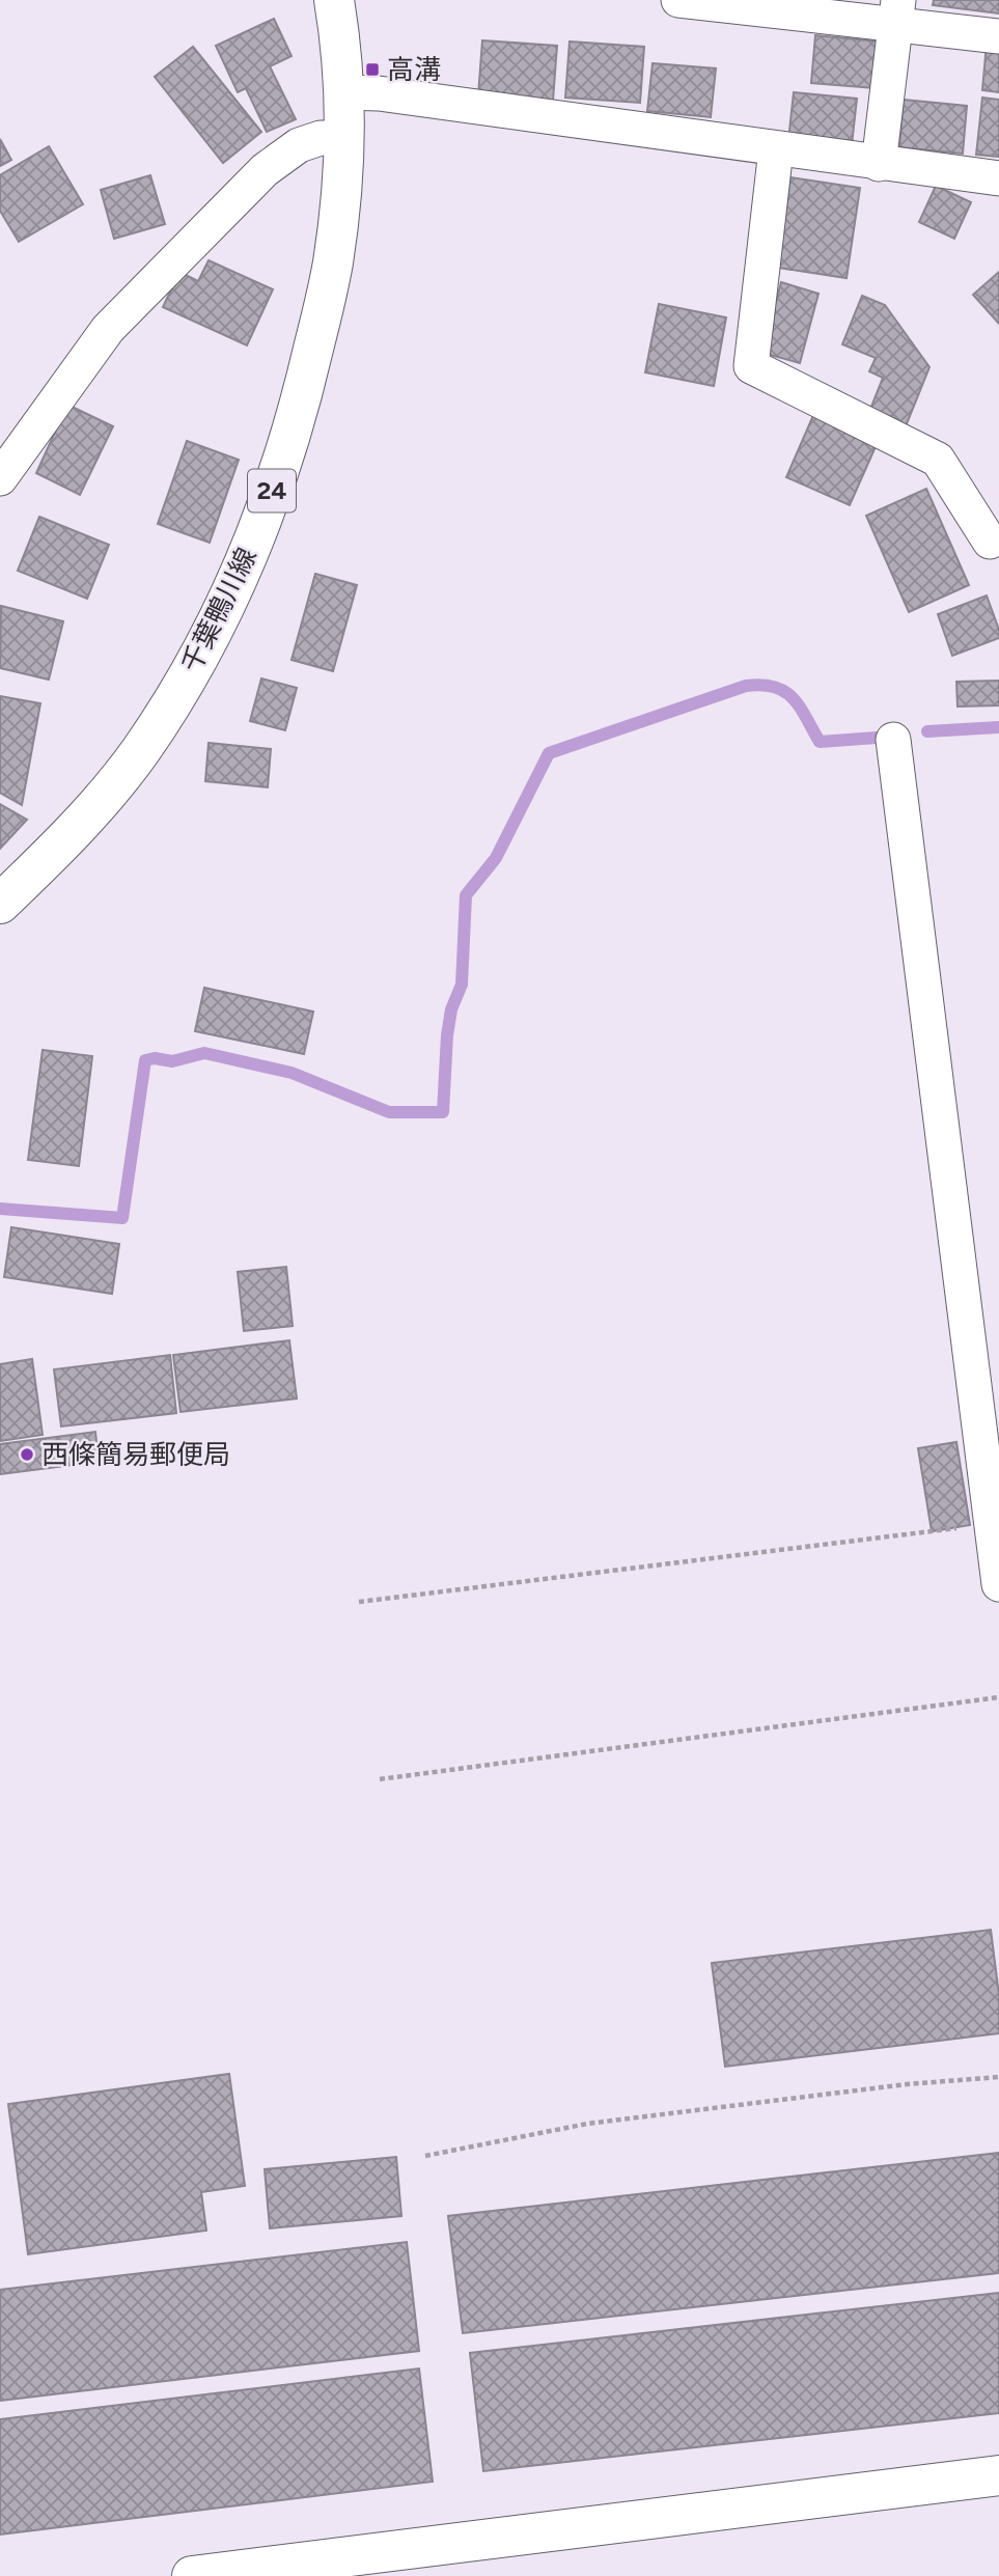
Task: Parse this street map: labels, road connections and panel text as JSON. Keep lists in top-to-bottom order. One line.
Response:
{"streets":{"main road":["24","千葉鴨川線"]},"places":{"transit":["高溝"],"other":["西條簡易郵便局"]}}
